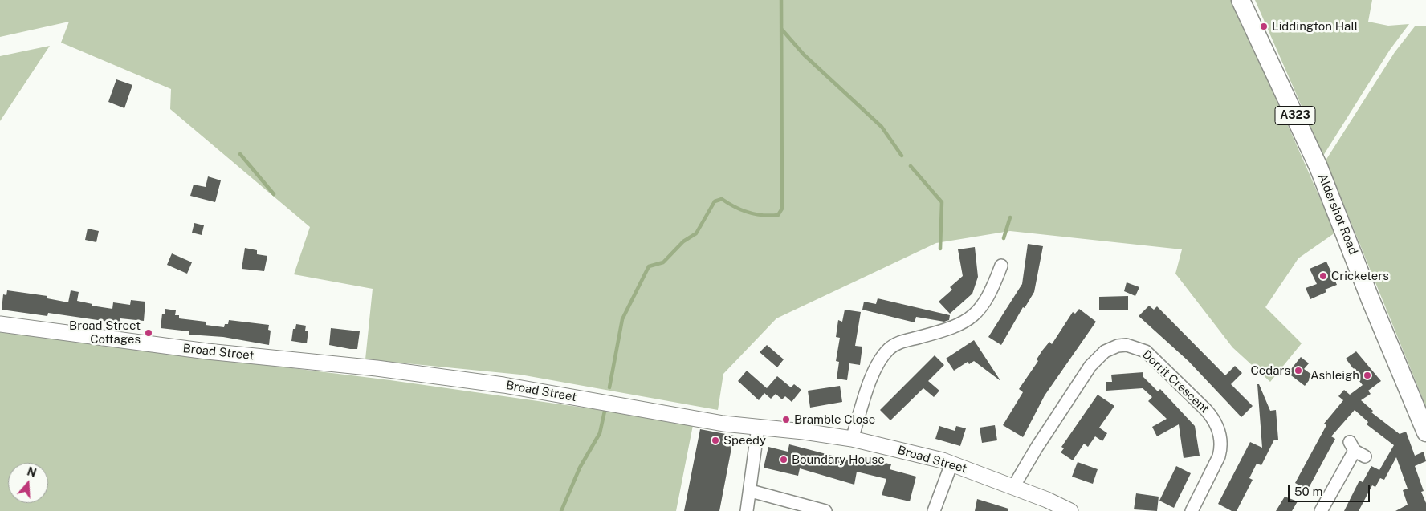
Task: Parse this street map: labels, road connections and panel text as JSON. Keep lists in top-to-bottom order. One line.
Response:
{"streets":{"main road":["A323","Aldershot Road"],"street":["Broad Street","Dorrit Crescent"]},"crossings":[["Broad Street","Dorrit Crescent"]],"places":["Liddington Hall","Cricketers","Broad Street Cottages","Cedars","Ashleigh","Bramble Close","Speedy","Boundary House"],"scale_bar":"50 m","north":"top"}
